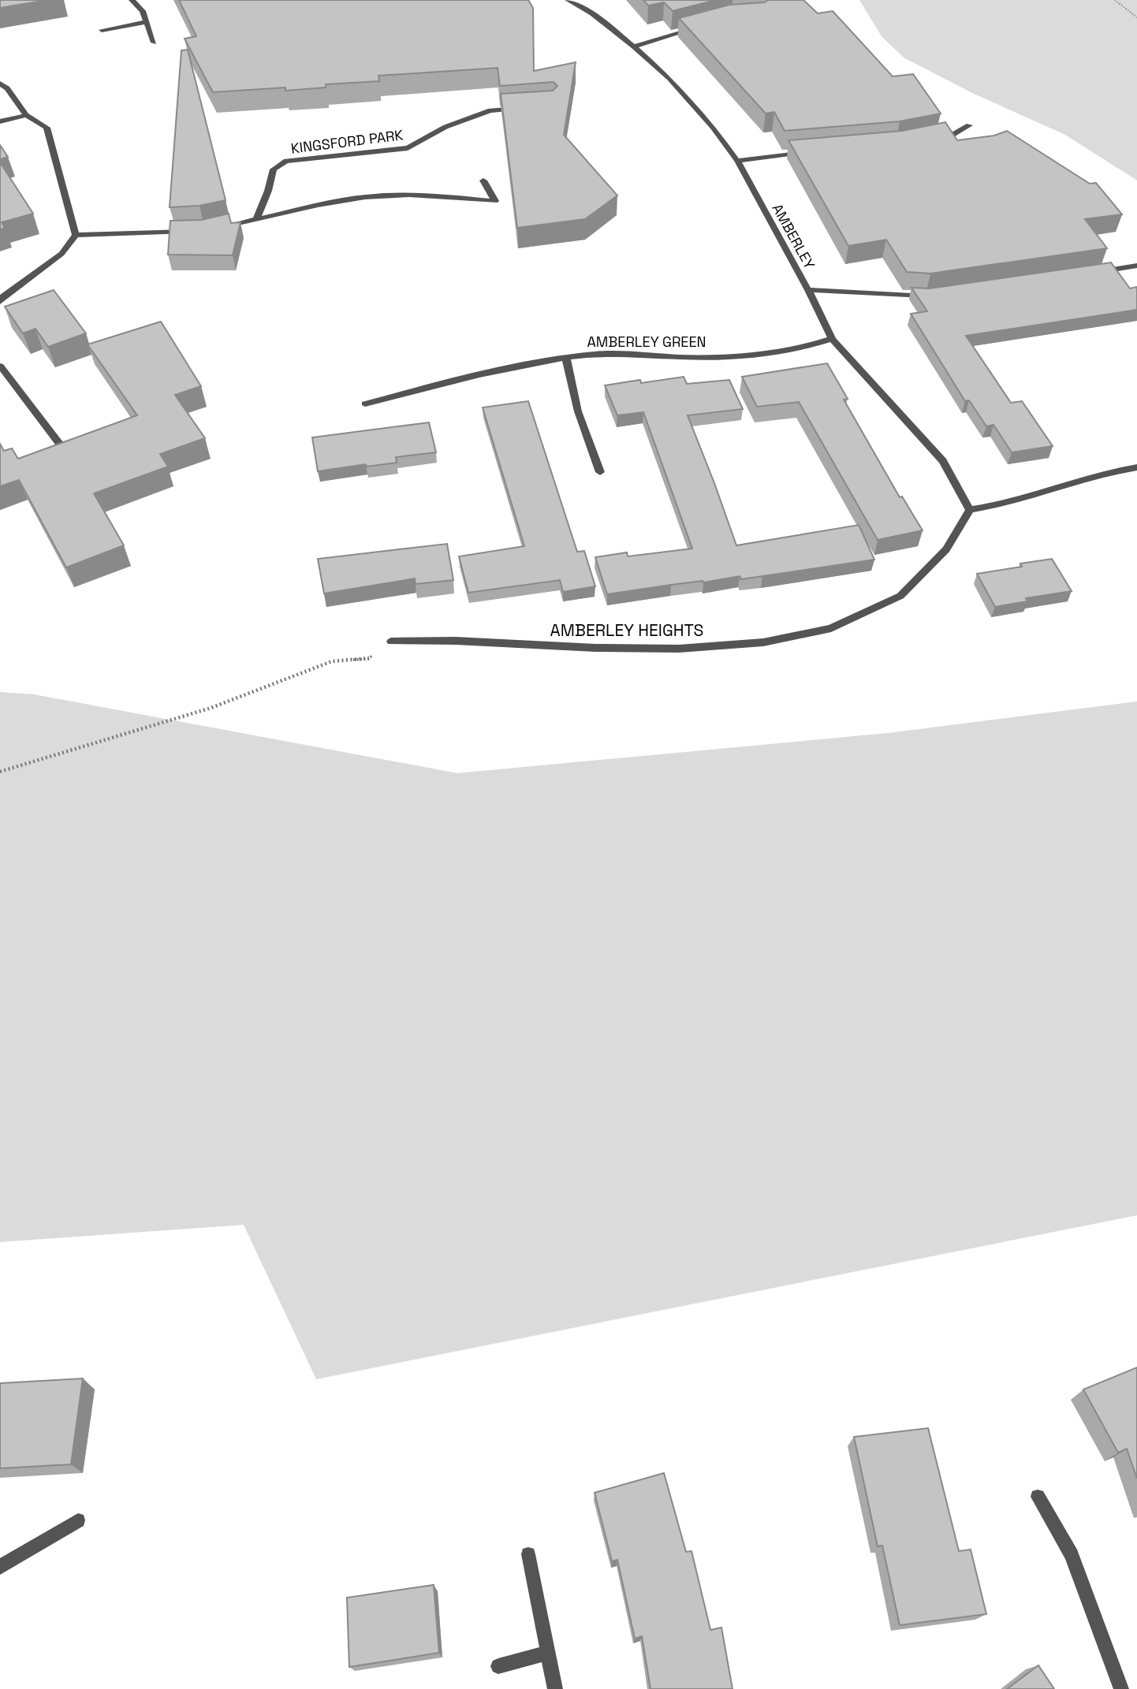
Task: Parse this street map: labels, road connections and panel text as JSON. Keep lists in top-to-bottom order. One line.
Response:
{"streets":{"street":["KINGSFORD PARK","AMBERLEY","AMBERLEY GREEN","AMBERLEY HEIGHTS"]},"crossings":[["AMBERLEY","AMBERLEY GREEN"],["AMBERLEY","AMBERLEY HEIGHTS"]]}
